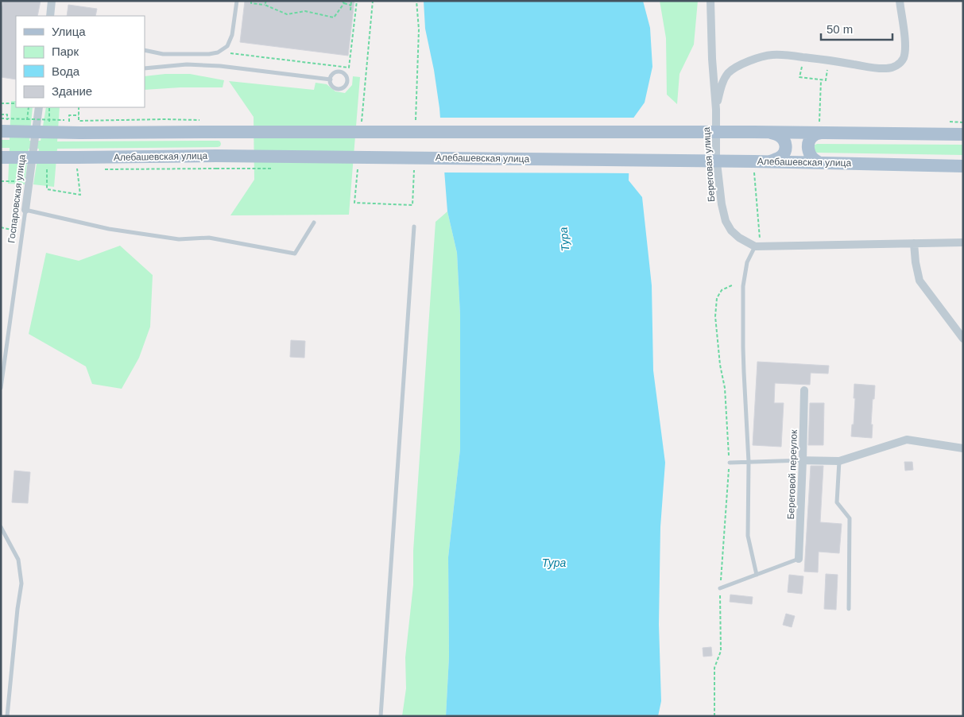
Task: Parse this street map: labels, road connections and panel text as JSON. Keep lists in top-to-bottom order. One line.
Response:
{"streets":{"main road":["Алебашевская улица"],"street":["Береговая улица","Госпаровская улица","Береговой переулок"]},"water":["Тура"],"legend":["Улица","Парк","Вода","Здание"],"scale_bar":"50 m"}
